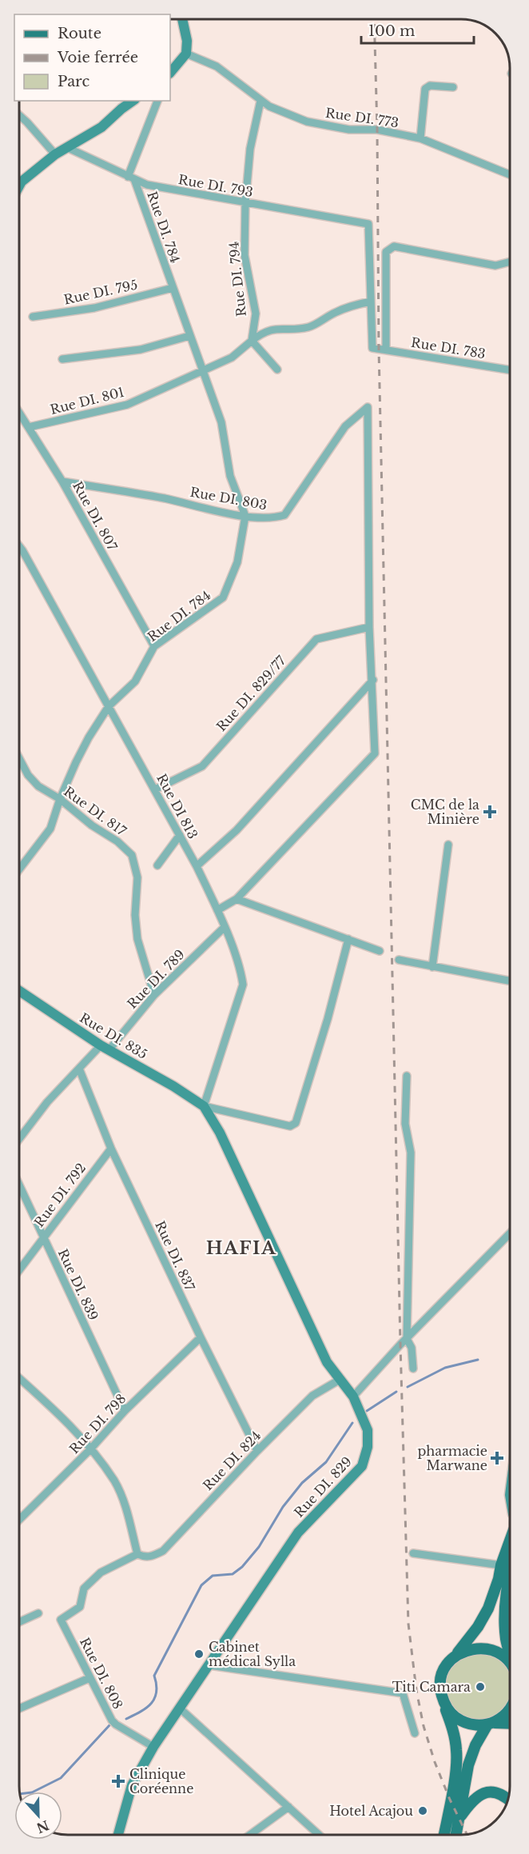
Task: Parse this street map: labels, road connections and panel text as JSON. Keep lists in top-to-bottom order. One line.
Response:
{"streets":{"street":["Rue DI. 773","Rue DI. 793","Rue DI. 784","Rue DI. 794","Rue DI. 795","Rue DI. 783","Rue DI. 801","Rue DI. 803","Rue DI. 807","Rue DI. 829/77","Rue DI 813","Rue DI. 817","Rue DI. 789","Rue DI. 835","Rue DI. 792","Rue DI. 837","Rue DI. 839","Rue DI. 798","Rue DI. 824","Rue DI. 829","Rue DI. 808"]},"crossings":[["Rue DI. 773","Rue DI. 794"],["Rue DI. 793","Rue DI. 784"],["Rue DI. 793","Rue DI. 794"],["Rue DI. 793","Rue DI. 783"],["Rue DI. 784","Rue DI. 795"],["Rue DI. 784","Rue DI. 801"],["Rue DI. 784","Rue DI. 803"],["Rue DI. 784","Rue DI. 807"],["Rue DI. 784","Rue DI 813"],["Rue DI. 784","Rue DI. 817"],["Rue DI. 801","Rue DI. 807"],["Rue DI. 803","Rue DI. 807"],["Rue DI. 803","Rue DI. 829/77"],["Rue DI. 829/77","Rue DI 813"],["Rue DI 813","Rue DI. 789"],["Rue DI 813","Rue DI. 835"],["Rue DI 813","Rue DI. 829"],["Rue DI. 817","Rue DI. 789"],["Rue DI. 789","Rue DI. 835"],["Rue DI. 789","Rue DI. 837"],["Rue DI. 835","Rue DI. 829"],["Rue DI. 792","Rue DI. 837"],["Rue DI. 792","Rue DI. 839"],["Rue DI. 837","Rue DI. 798"],["Rue DI. 837","Rue DI. 824"],["Rue DI. 839","Rue DI. 798"],["Rue DI. 824","Rue DI. 829"],["Rue DI. 824","Rue DI. 808"],["Rue DI. 829","Rue DI. 808"]],"districts":["HAFIA"],"places":{"health":["CMC de la Minière","pharmacie Marwane","Clinique Coréenne"],"other":["Cabinet médical Sylla","Titi Camara","Hotel Acajou"]},"legend":["Route","Voie ferrée","Parc"],"scale_bar":"100 m","north":"bottom"}
